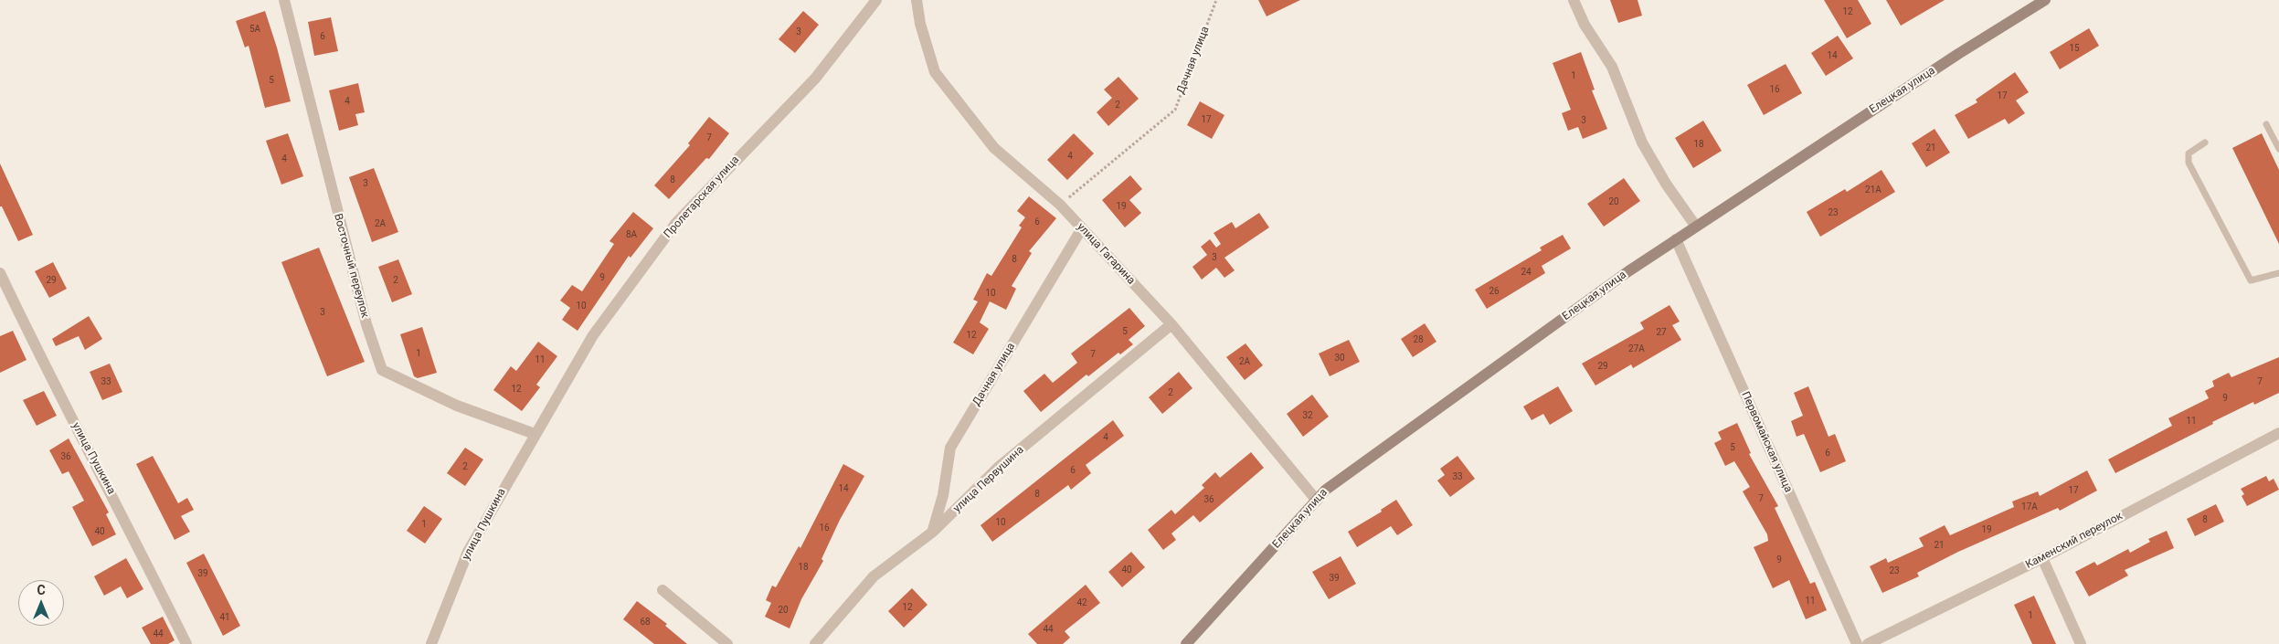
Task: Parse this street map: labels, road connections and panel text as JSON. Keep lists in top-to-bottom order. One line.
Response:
{"streets":{"main road":["Елецкая улица"],"street":["Дачная улица","Пролетарская улица","улица Гагарина","Восточный переулок","Первомайская улица","улица Пушкина","улица Первушина","Каменский переулок"]},"crossings":[["Дачная улица","улица Гагарина"],["Дачная улица","улица Первушина"],["Елецкая улица","улица Гагарина"],["Елецкая улица","Первомайская улица"],["Пролетарская улица","Восточный переулок"],["Пролетарская улица","улица Пушкина"],["улица Гагарина","улица Первушина"],["Восточный переулок","улица Пушкина"]],"house_numbers":["12","5А","3","6","15","14","1","5","16","17","4","2","17","3","7","18","21","4","4","8","3","21А","20","19","23","6","2А","8А","3","8","24","9","29","2","26","10","10","3","5","27","12","28","27А","1","7","30","11","2А","29","33","7","12","2","9","32","11","4","5","6","36","2","6","33","14","17","8","7","36","17А","8","10","1","16","19","40","21","9","18","40","23","39","39","11","42","12","20","1","41","68","44","44"],"north":"top"}
